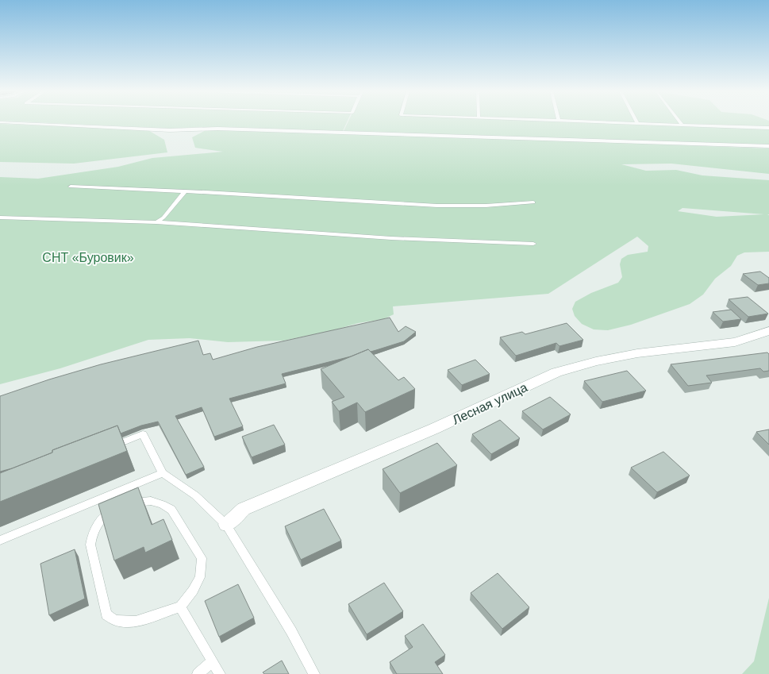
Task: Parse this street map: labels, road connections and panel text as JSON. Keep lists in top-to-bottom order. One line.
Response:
{"streets":{"street":["Лесная улица"]},"parks":["СНТ «Буровик»"]}
